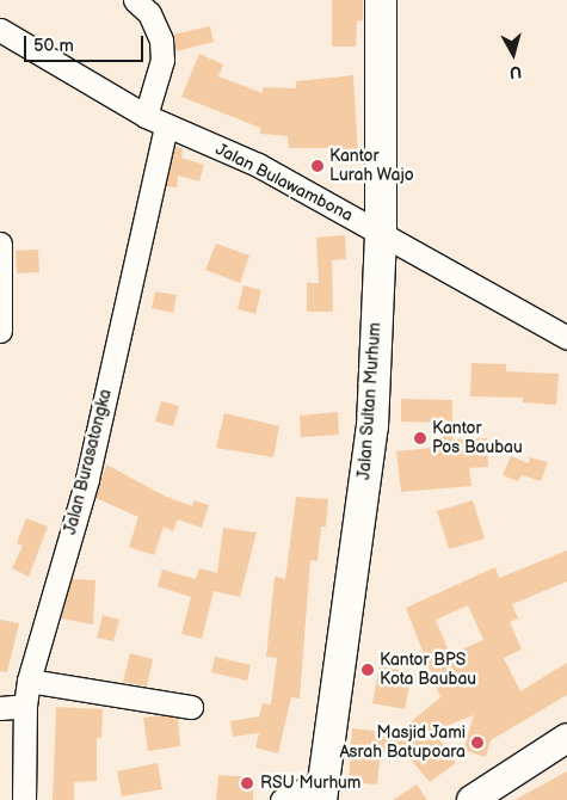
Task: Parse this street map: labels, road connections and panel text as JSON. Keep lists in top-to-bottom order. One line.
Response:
{"streets":{"highway":["Jalan Sultan Murhum"],"street":["Jalan Bulawambona","Jalan Burasatongka"]},"crossings":[["Jalan Bulawambona","Jalan Sultan Murhum"],["Jalan Bulawambona","Jalan Burasatongka"]],"places":["Kantor Lurah Wajo","Kantor Pos Baubau","Kantor BPS Kota Baubau","Masjid Jami Asrah Batupoara","RSU Murhum"],"scale_bar":"50 m","north":"bottom"}
